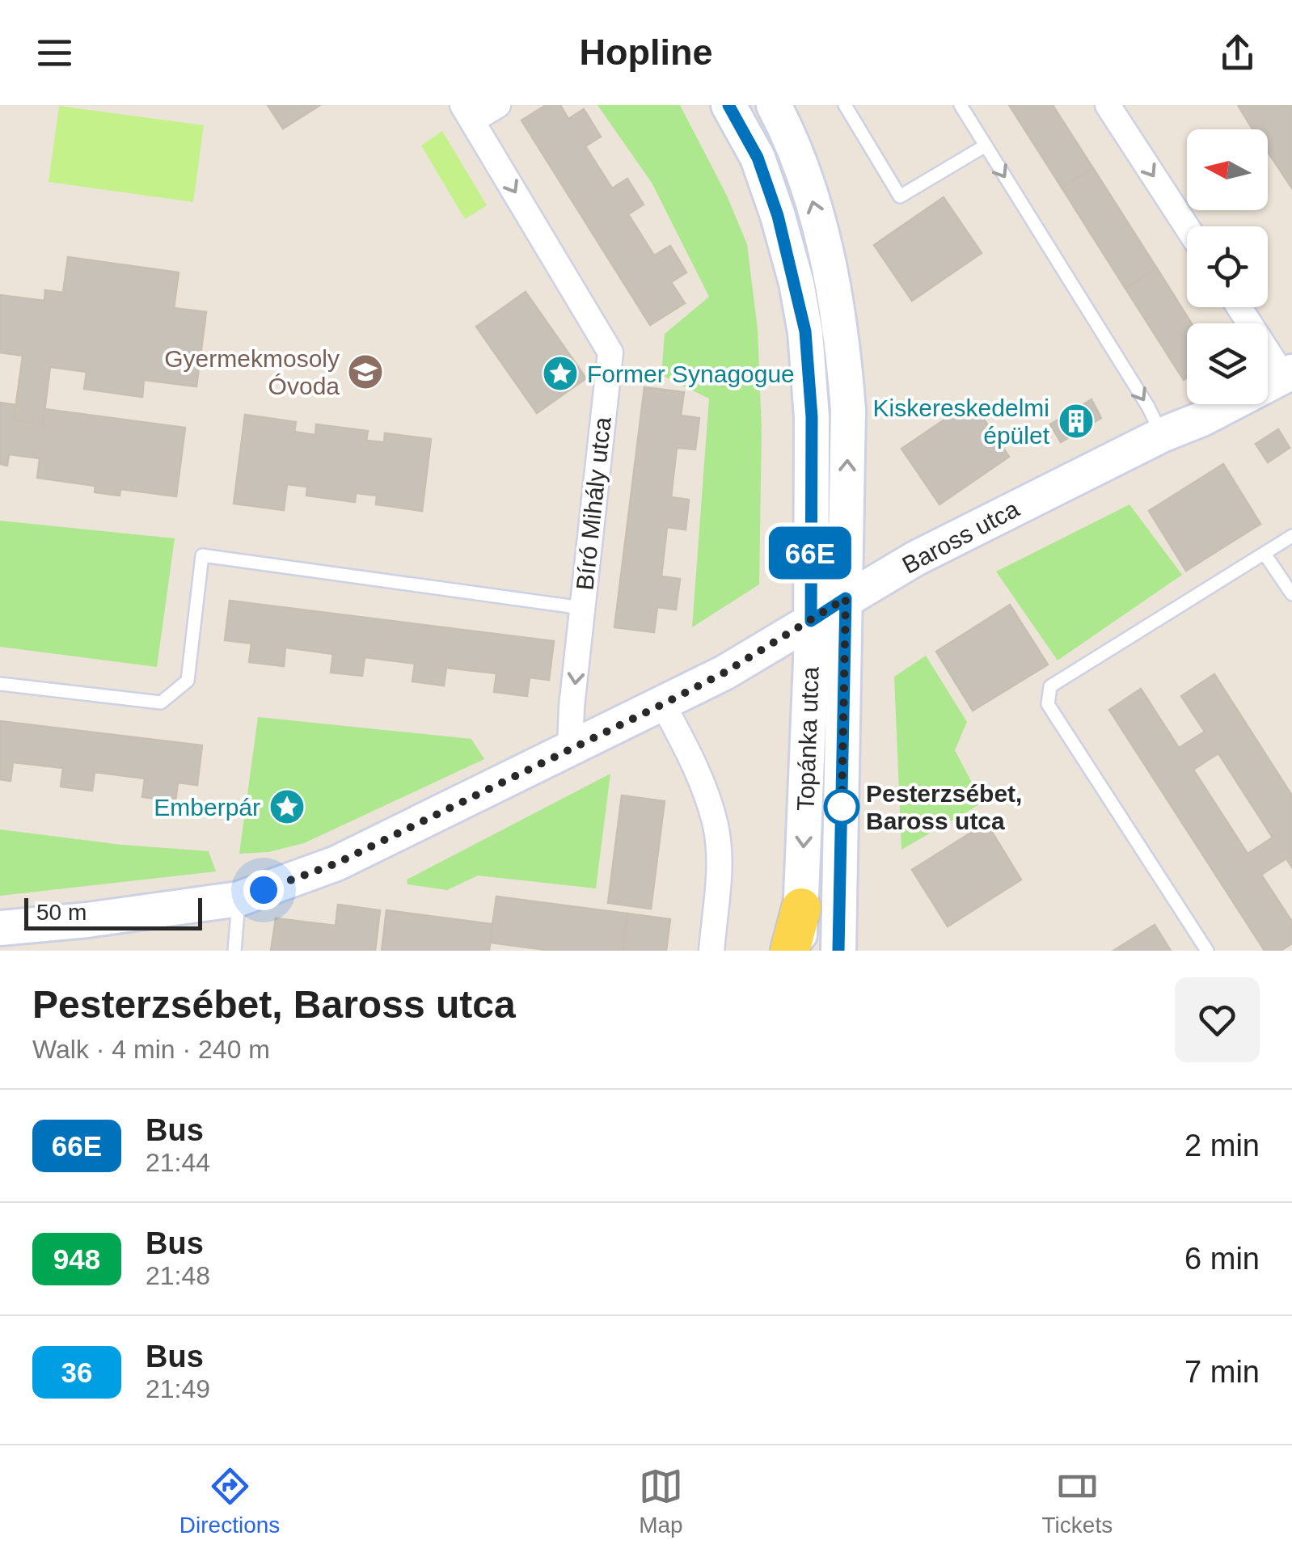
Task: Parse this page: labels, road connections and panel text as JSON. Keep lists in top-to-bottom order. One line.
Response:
{"streets":{"street":["Bíró Mihály utca","Baross utca","Topánka utca"]},"crossings":[["Bíró Mihály utca","Baross utca"],["Baross utca","Topánka utca"]],"one_way":["Bíró Mihály utca"],"places":{"school or university":["Gyermekmosoly Óvoda"],"place":["Former Synagogue","Emberpár"],"building":["Kiskereskedelmi épület"],"other":["Pesterzsébet, Baross utca"]},"lines":["bus line 66E"],"scale_bar":"50 m","north":"left","page":{"header":"Hopline","on_map":"66E","scale":"50 m","heading":["Pesterzsébet, Baross utca","Walk · 4 min · 240 m"],"list":[{"mark":"66E","name":"Bus","note":"21:44","value":"2 min"},{"mark":"948","name":"Bus","note":"21:48","value":"6 min"},{"mark":"36","name":"Bus","note":"21:49","value":"7 min"}],"tabs":["Directions","Map","Tickets"]}}
